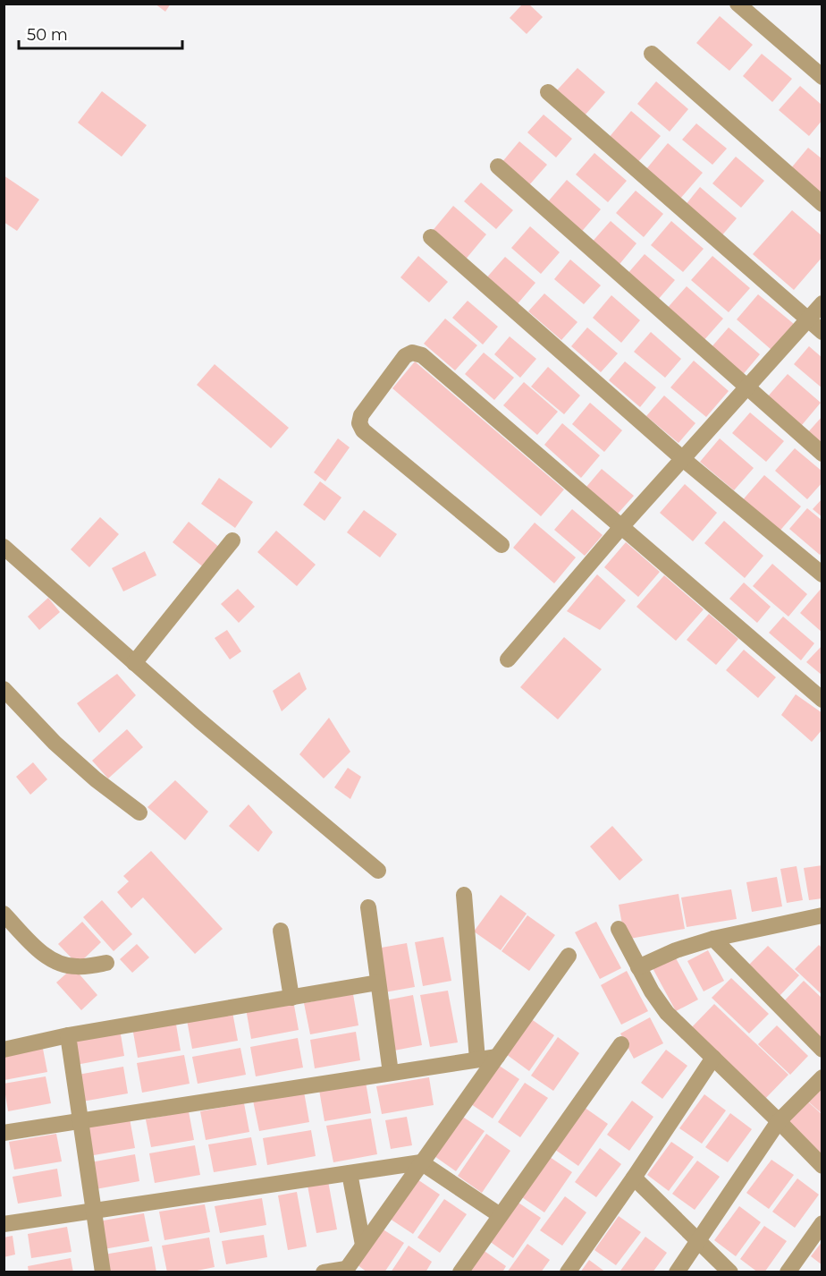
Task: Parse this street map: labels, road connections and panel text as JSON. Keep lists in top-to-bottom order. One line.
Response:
{"scale_bar":"50 m"}
